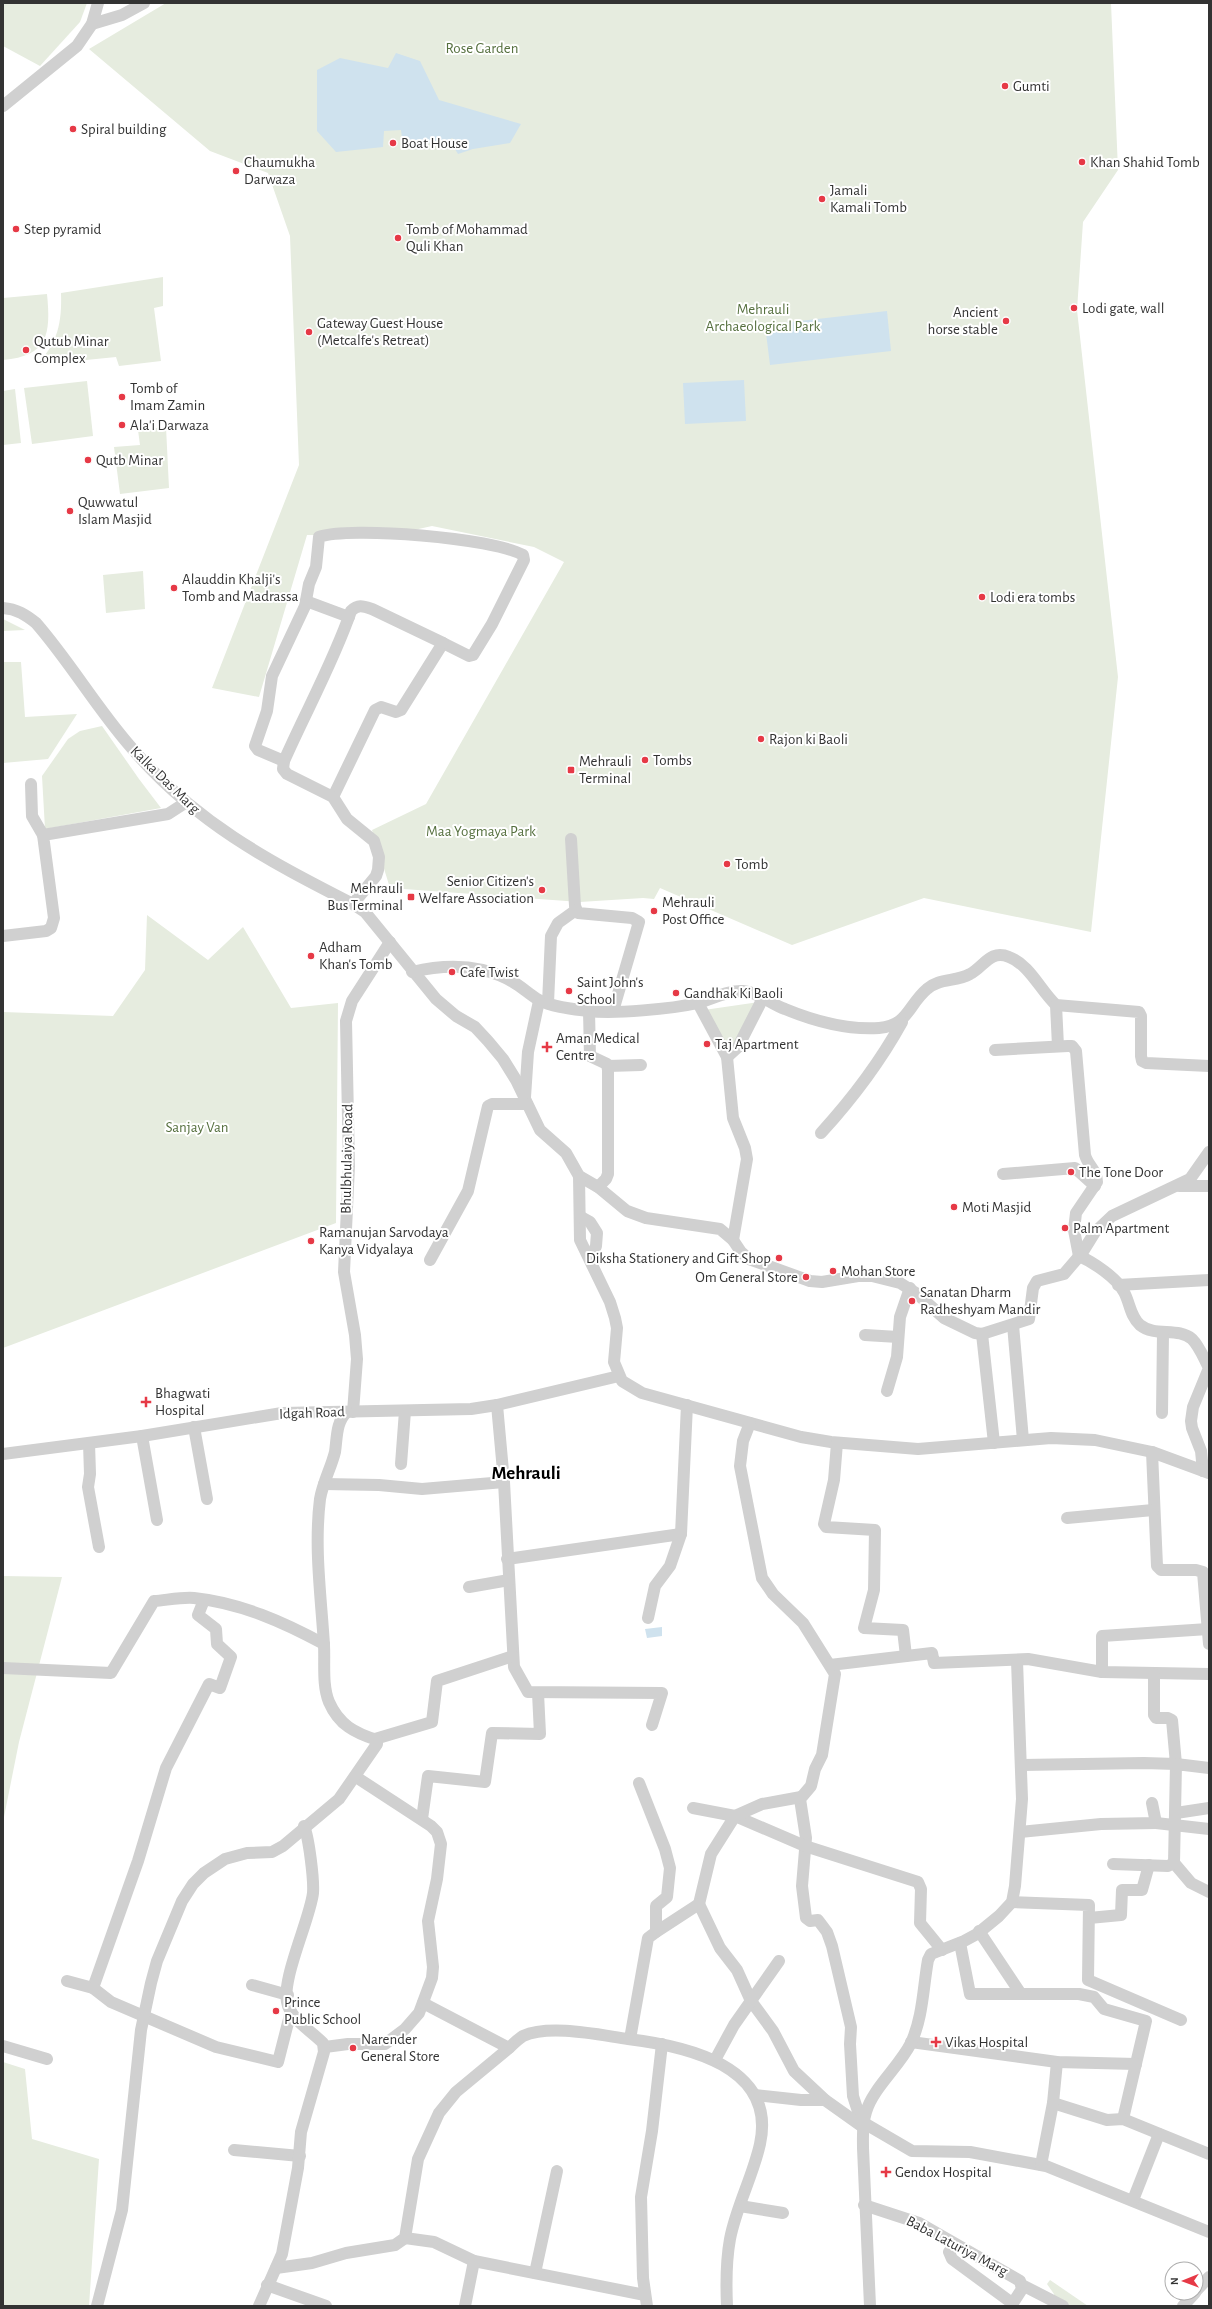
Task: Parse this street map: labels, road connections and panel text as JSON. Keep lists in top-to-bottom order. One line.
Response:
{"streets":{"street":["Kalka Das Marg","Bhulbhulaiya Road","Idgah Road","Baba Laturiya Marg"]},"crossings":[["Kalka Das Marg","Bhulbhulaiya Road"],["Bhulbhulaiya Road","Idgah Road"]],"districts":["Mehrauli"],"parks":["Rose Garden","Mehrauli Archaeological Park","Maa Yogmaya Park","Sanjay Van"],"places":{"other":["Gumti","Spiral building","Boat House","Khan Shahid Tomb","Chaumukha Darwaza","Jamali Kamali Tomb","Step pyramid","Tomb of Mohammad Quli Khan","Lodi gate, wall","Ancient horse stable","Gateway Guest House (Metcalfe's Retreat)","Qutub Minar Complex","Tomb of Imam Zamin","Ala'i Darwaza","Qutb Minar","Quwwatul Islam Masjid","Alauddin Khalji's Tomb and Madrassa","Lodi era tombs","Rajon ki Baoli","Tombs","Tomb","Senior Citizen's Welfare Association","Mehrauli Post Office","Adham Khan's Tomb","Cafe Twist","Saint John's School","Gandhak Ki Baoli","Taj Apartment","The Tone Door","Moti Masjid","Palm Apartment","Ramanujan Sarvodaya Kanya Vidyalaya","Diksha Stationery and Gift Shop","Mohan Store","Om General Store","Sanatan Dharm Radheshyam Mandir","Prince Public School","Narender General Store"],"transit":["Mehrauli Terminal","Mehrauli Bus Terminal"],"health":["Aman Medical Centre","Bhagwati Hospital","Vikas Hospital","Gendox Hospital"]},"north":"left"}
